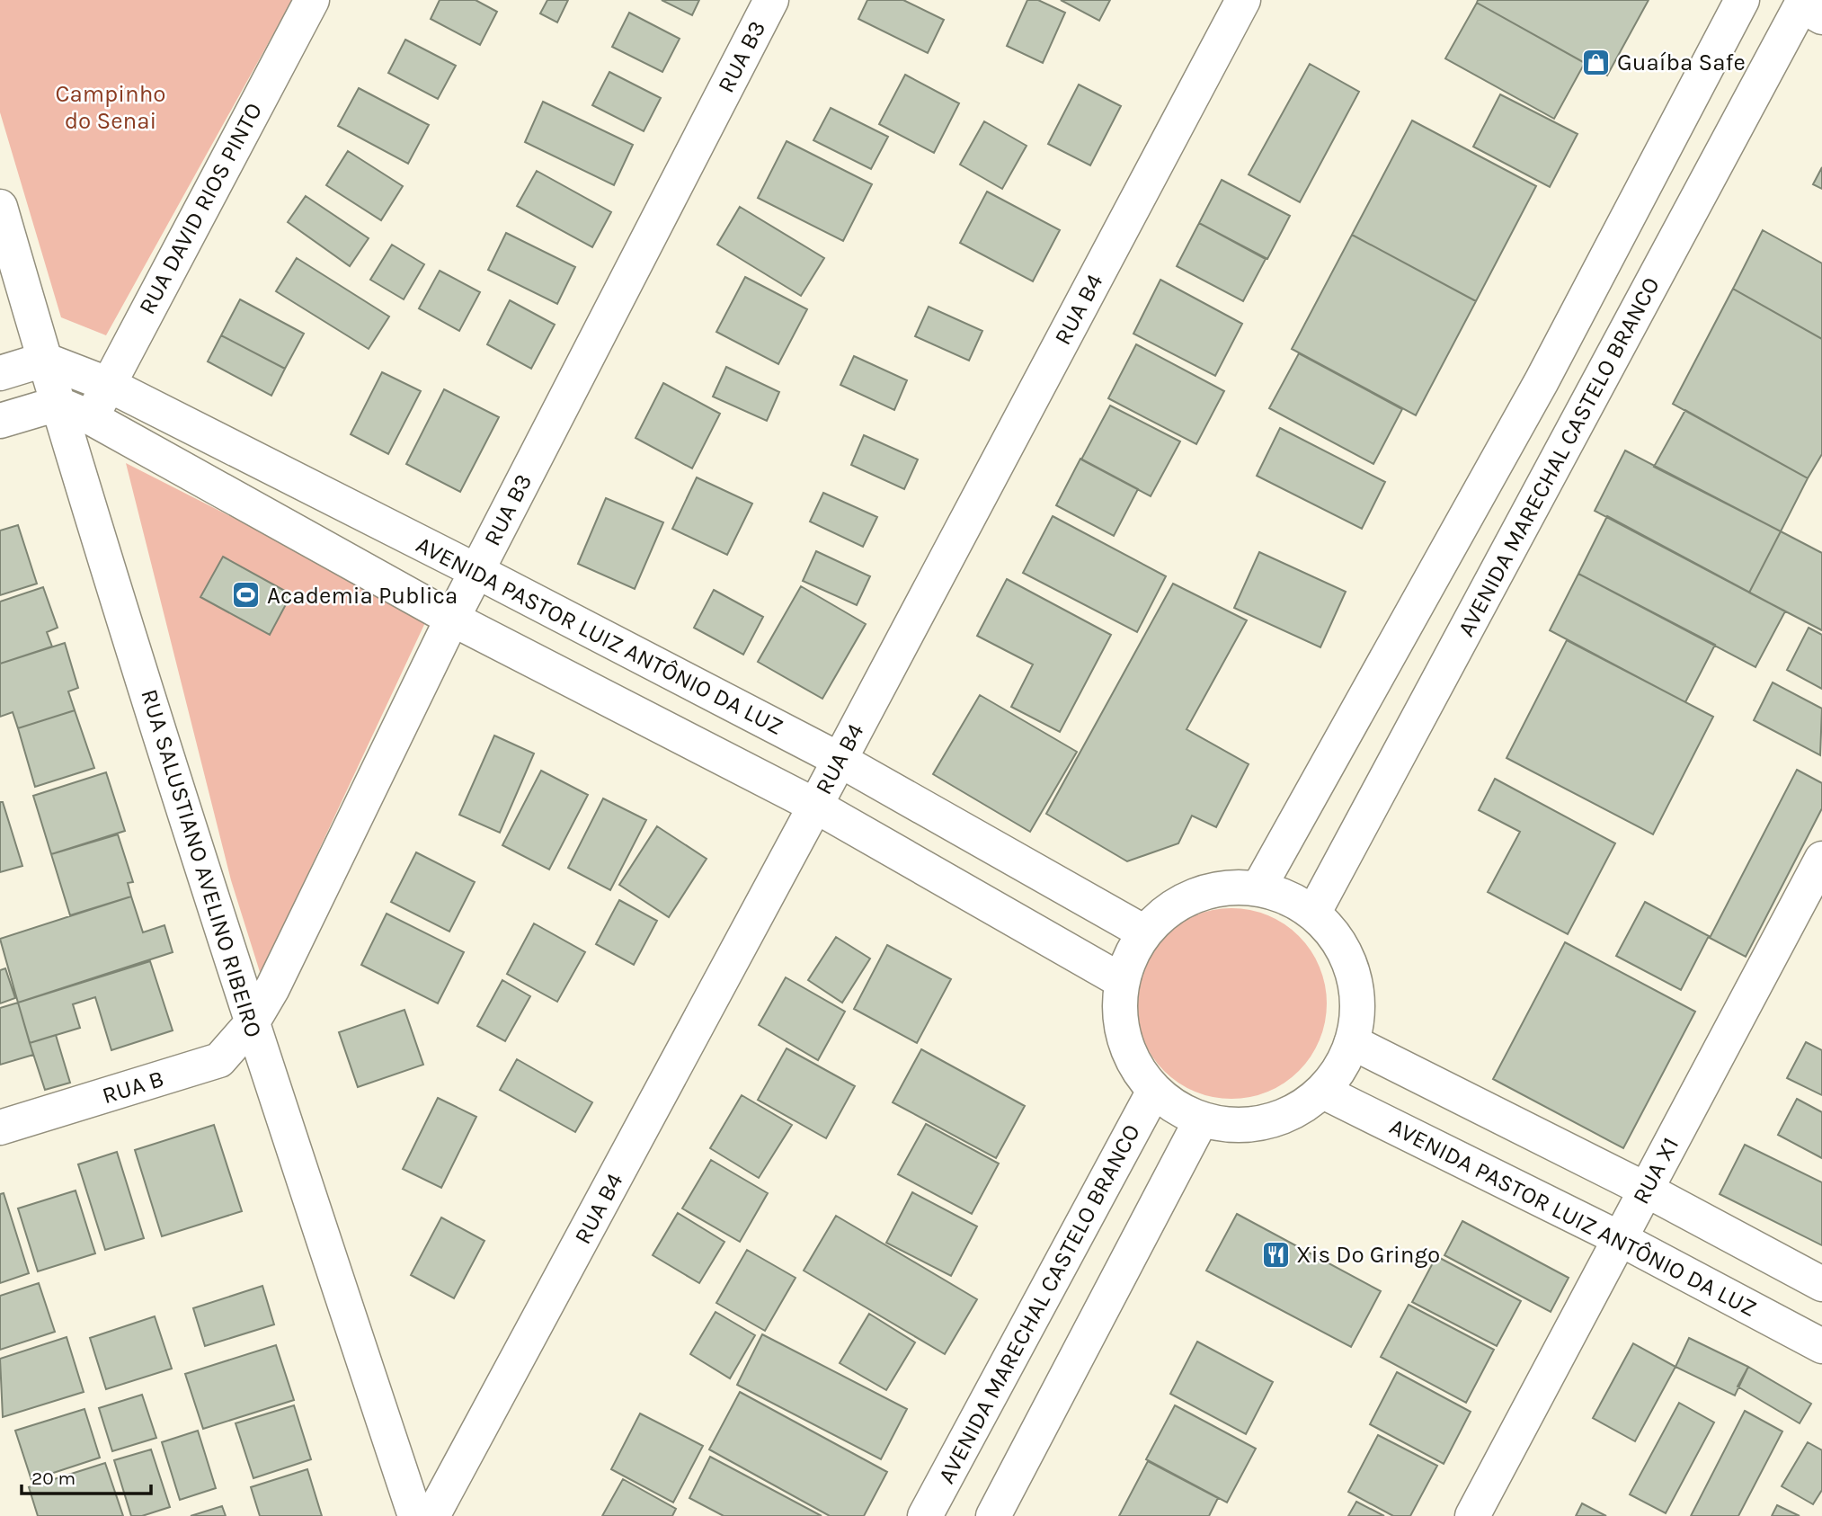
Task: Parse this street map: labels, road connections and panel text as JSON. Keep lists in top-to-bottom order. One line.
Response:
{"streets":{"street":["RUA B3","RUA DAVID RIOS PINTO","RUA B4","AVENIDA MARECHAL CASTELO BRANCO","AVENIDA PASTOR LUIZ ANTÔNIO DA LUZ","RUA SALUSTIANO AVELINO RIBEIRO","RUA B","RUA X1"]},"crossings":[["RUA B3","AVENIDA PASTOR LUIZ ANTÔNIO DA LUZ"],["RUA B3","RUA SALUSTIANO AVELINO RIBEIRO"],["RUA B3","RUA B"],["RUA DAVID RIOS PINTO","AVENIDA PASTOR LUIZ ANTÔNIO DA LUZ"],["RUA B4","AVENIDA PASTOR LUIZ ANTÔNIO DA LUZ"],["AVENIDA PASTOR LUIZ ANTÔNIO DA LUZ","RUA SALUSTIANO AVELINO RIBEIRO"],["AVENIDA PASTOR LUIZ ANTÔNIO DA LUZ","RUA X1"],["RUA SALUSTIANO AVELINO RIBEIRO","RUA B"]],"parks":["Campinho do Senai"],"places":{"shop":["Guaíba Safe"],"sports":["Academia Publica"],"restaurant":["Xis Do Gringo"]},"scale_bar":"20 m"}
